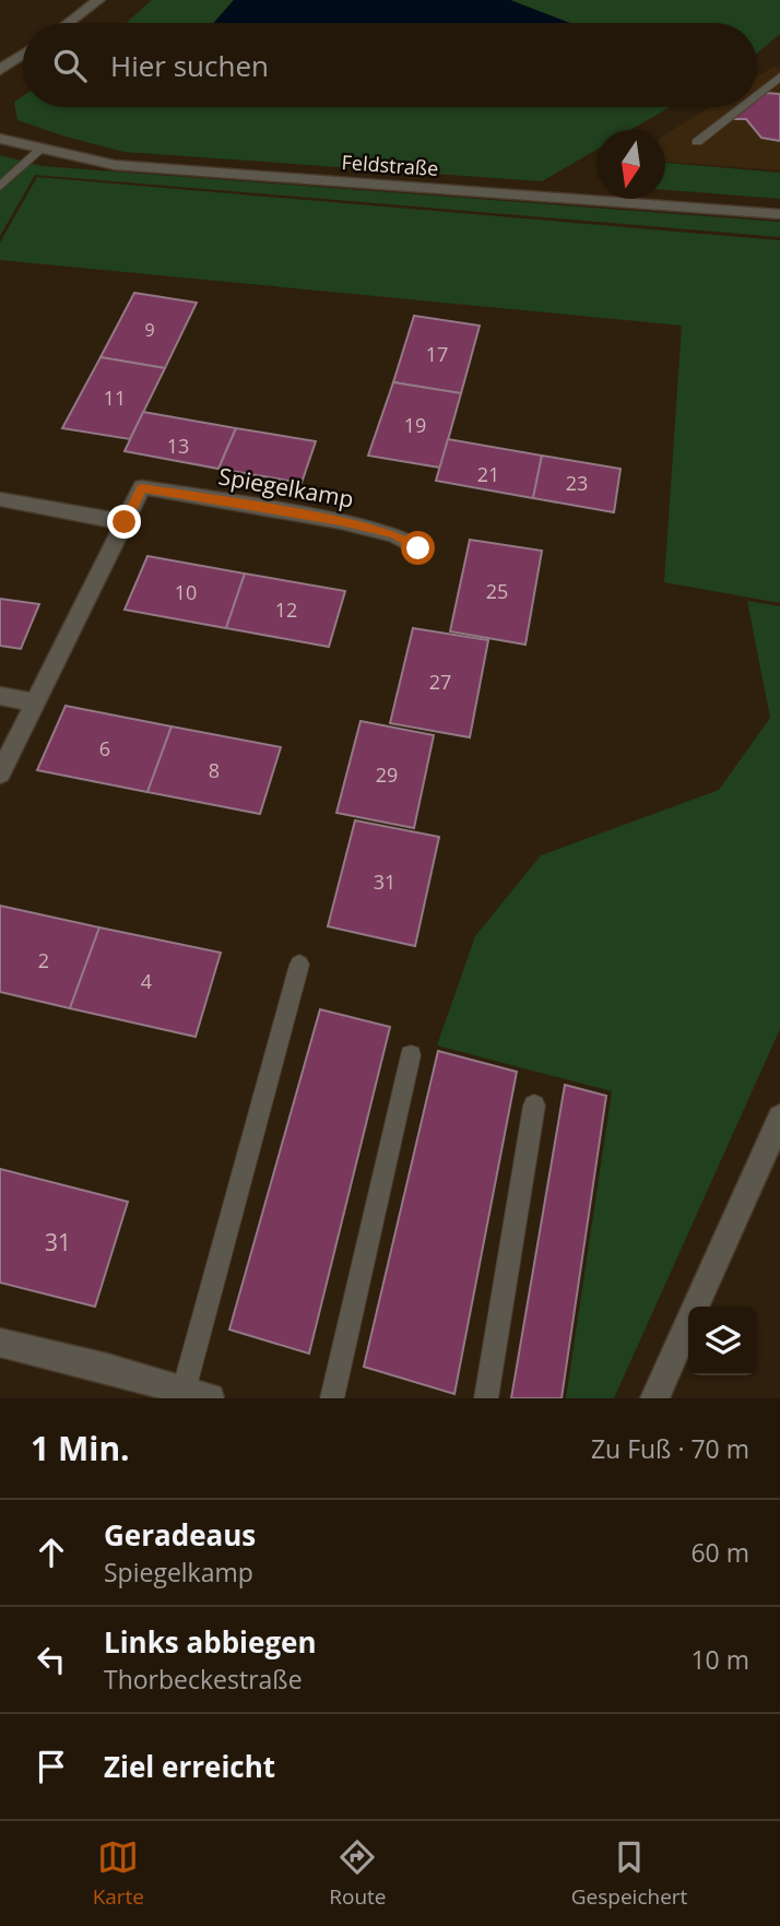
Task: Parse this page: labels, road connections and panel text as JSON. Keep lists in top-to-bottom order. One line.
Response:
{"streets":{"street":["Feldstraße","Spiegelkamp"]},"house_numbers":["9","17","11","19","13","21","23","25","10","12","27","6","8","29","31","2","4","31"],"north":"bottom","page":{"search":"Hier suchen","heading":["1 Min.","Zu Fuß · 70 m"],"list":[["Geradeaus","Spiegelkamp","60 m"],["Links abbiegen","Thorbeckestraße","10 m"],"Ziel erreicht"],"nav":["Karte","Route","Gespeichert"]}}
